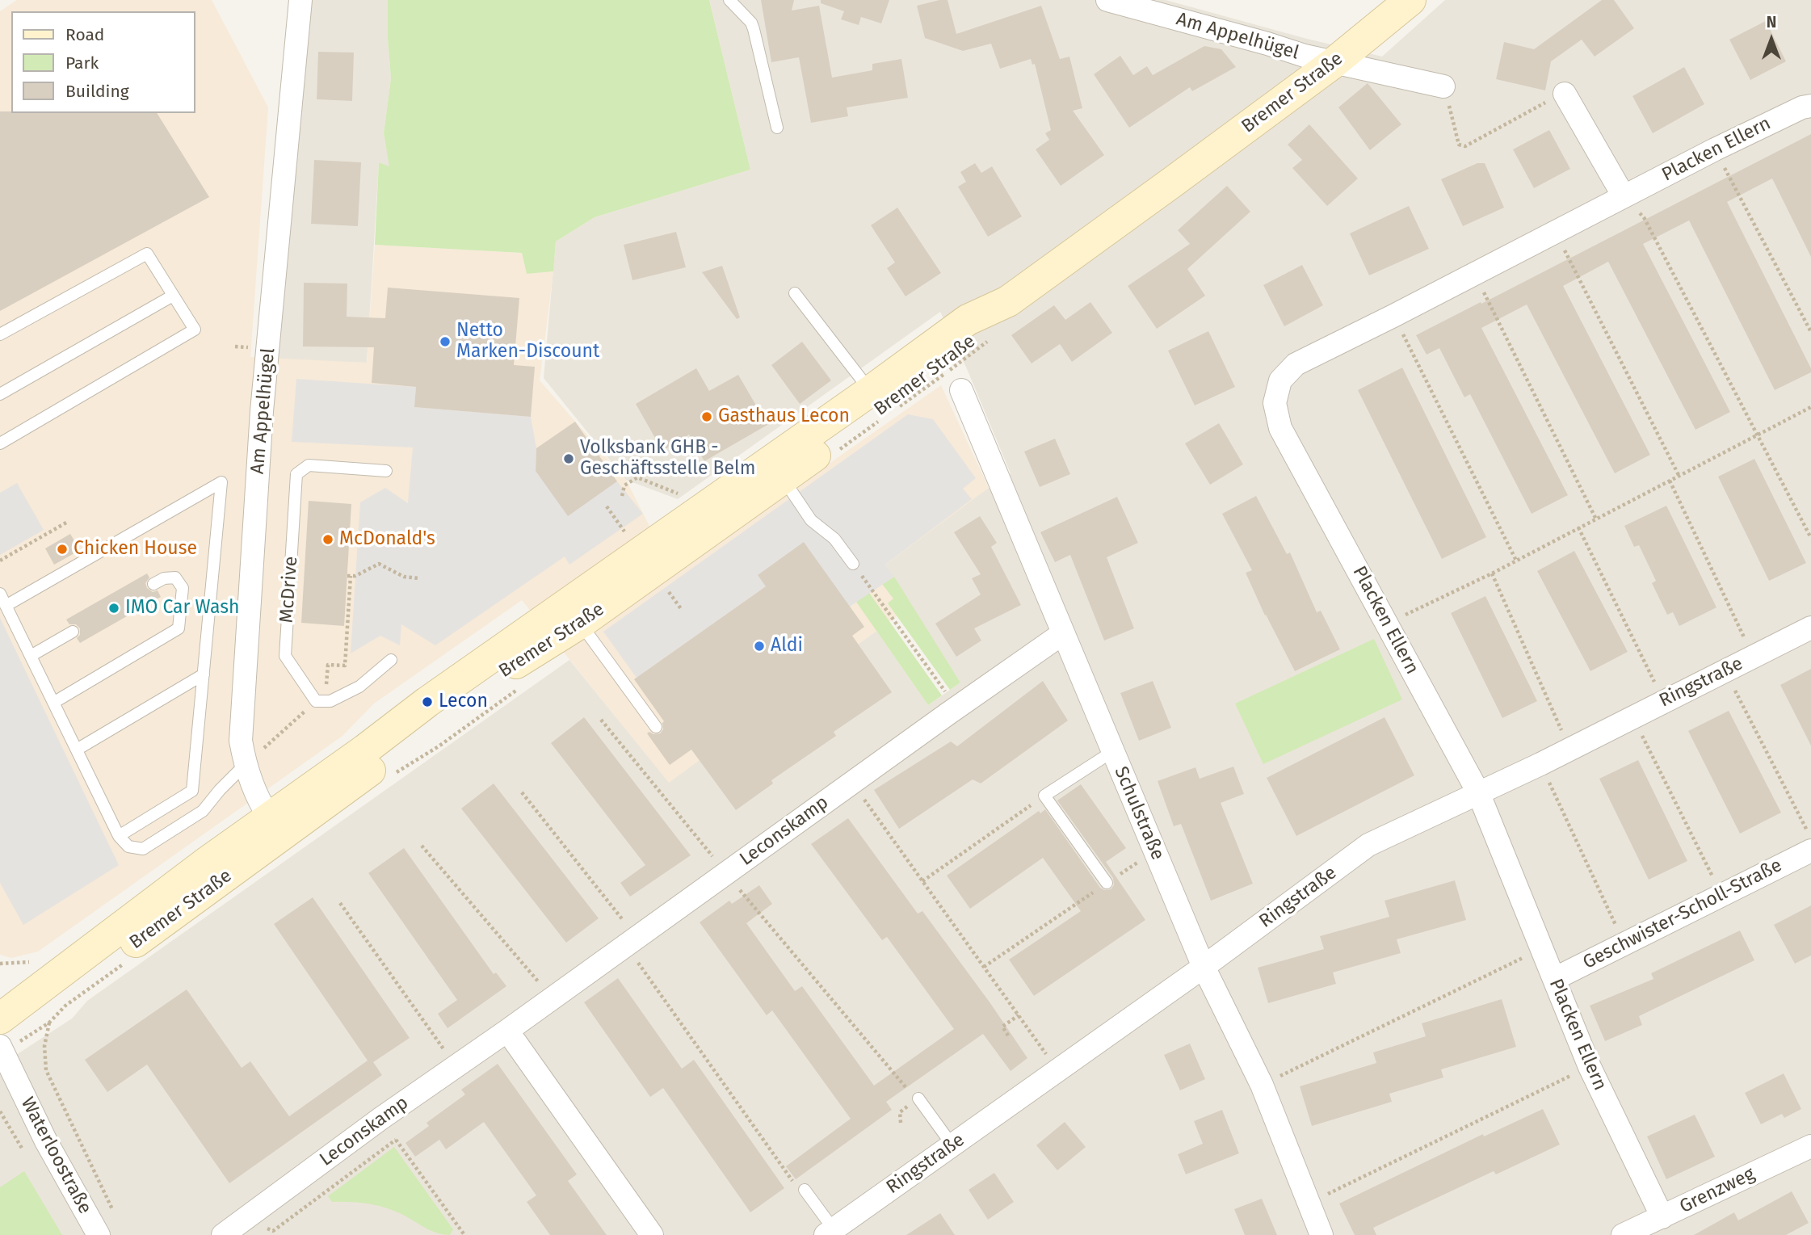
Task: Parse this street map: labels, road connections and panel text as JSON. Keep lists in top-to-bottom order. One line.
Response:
{"streets":{"street":["Am Appelhügel","Bremer Straße","Placken Ellern","Ringstraße","Schulstraße","Leconskamp","Geschwister-Scholl-Straße","Waterloostraße","Grenzweg"],"lane":["McDrive"]},"crossings":[["Am Appelhügel","Bremer Straße"],["Placken Ellern","Ringstraße"],["Placken Ellern","Geschwister-Scholl-Straße"],["Placken Ellern","Grenzweg"],["Ringstraße","Schulstraße"],["Schulstraße","Leconskamp"]],"places":["Netto Marken-Discount","Gasthaus Lecon","Volksbank GHB - Geschäftsstelle Belm","McDonald's","Chicken House","IMO Car Wash","Aldi","Lecon"],"legend":["Road","Park","Building"],"north":"top"}
